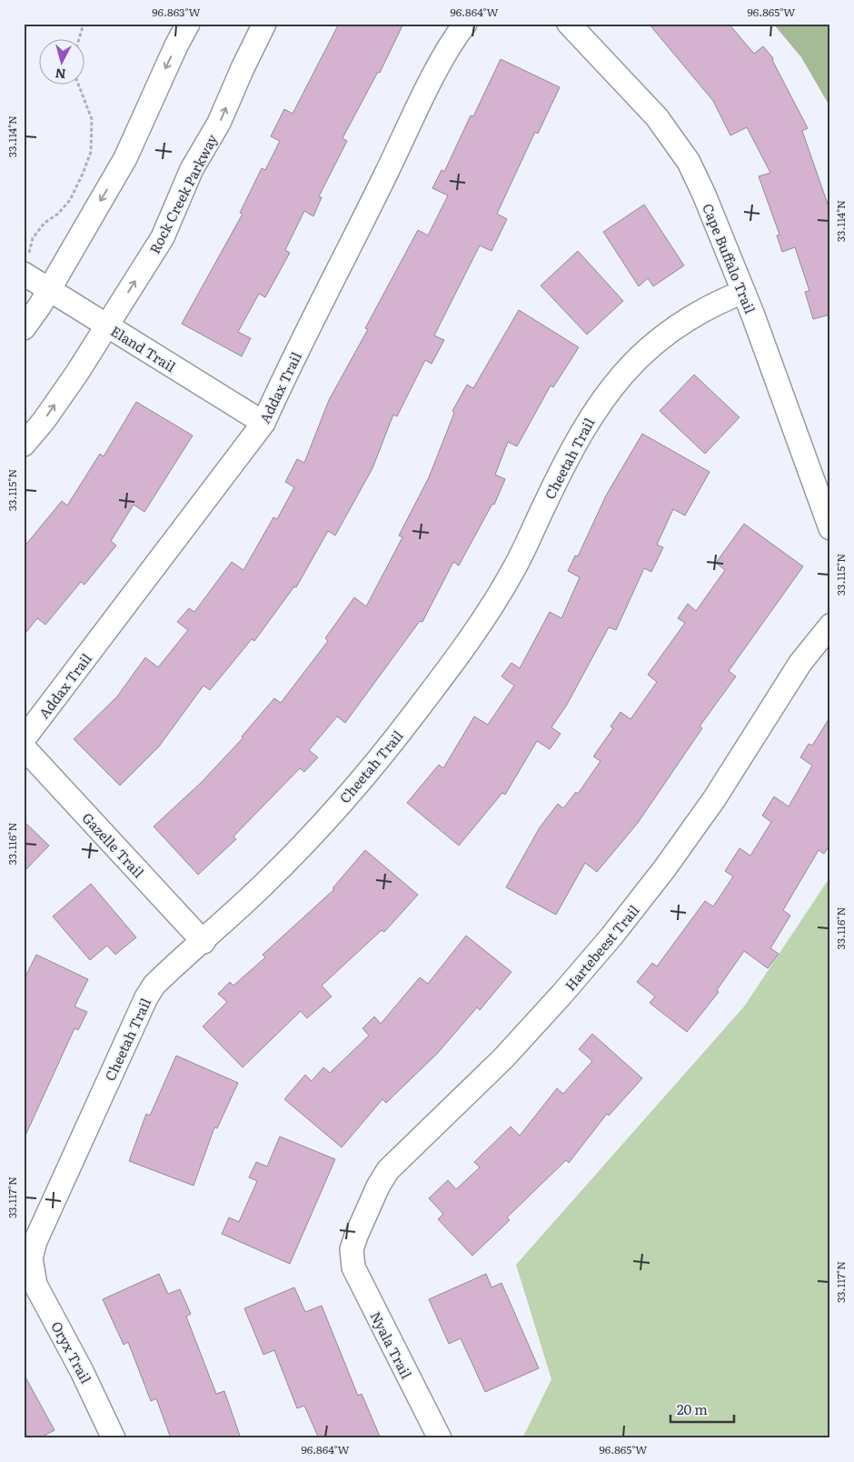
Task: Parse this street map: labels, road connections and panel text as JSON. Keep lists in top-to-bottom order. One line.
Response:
{"streets":{"street":["Rock Creek Parkway","Cape Buffalo Trail","Eland Trail","Addax Trail","Cheetah Trail","Gazelle Trail","Hartebeest Trail","Nyala Trail","Oryx Trail"]},"crossings":[["Rock Creek Parkway","Eland Trail"],["Cape Buffalo Trail","Cheetah Trail"],["Eland Trail","Addax Trail"],["Cheetah Trail","Gazelle Trail"],["Cheetah Trail","Oryx Trail"],["Hartebeest Trail","Nyala Trail"]],"scale_bar":"20 m","north":"bottom","coordinates":["96.863°W","96.864°W","96.865°W","33.114°N","33.115°N","33.116°N","33.117°N"]}
